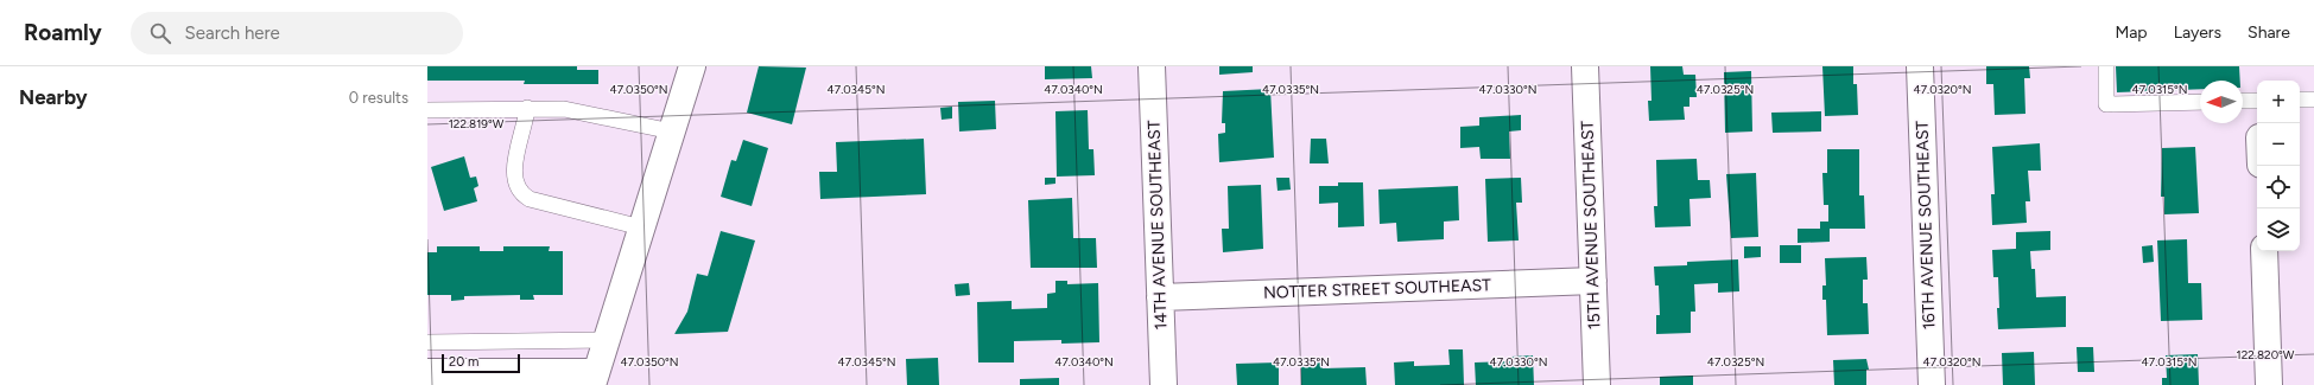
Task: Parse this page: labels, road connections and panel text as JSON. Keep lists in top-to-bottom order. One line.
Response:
{"streets":{"street":["14TH AVENUE SOUTHEAST","15TH AVENUE SOUTHEAST","16TH AVENUE SOUTHEAST","NOTTER STREET SOUTHEAST"]},"crossings":[["14TH AVENUE SOUTHEAST","NOTTER STREET SOUTHEAST"],["15TH AVENUE SOUTHEAST","NOTTER STREET SOUTHEAST"]],"scale_bar":"20 m","north":"left","page":{"header":"Roamly","search":"Search here","nav":["Map","Layers","Share"],"heading":["Nearby","0 results"],"map_buttons":["+","−"],"scale":"20 m"},"coordinates":["47.0350°N","47.0345°N","47.0340°N","47.0335°N","47.0330°N","47.0325°N","47.0320°N","47.0315°N","122.819°W","122.820°W"]}
